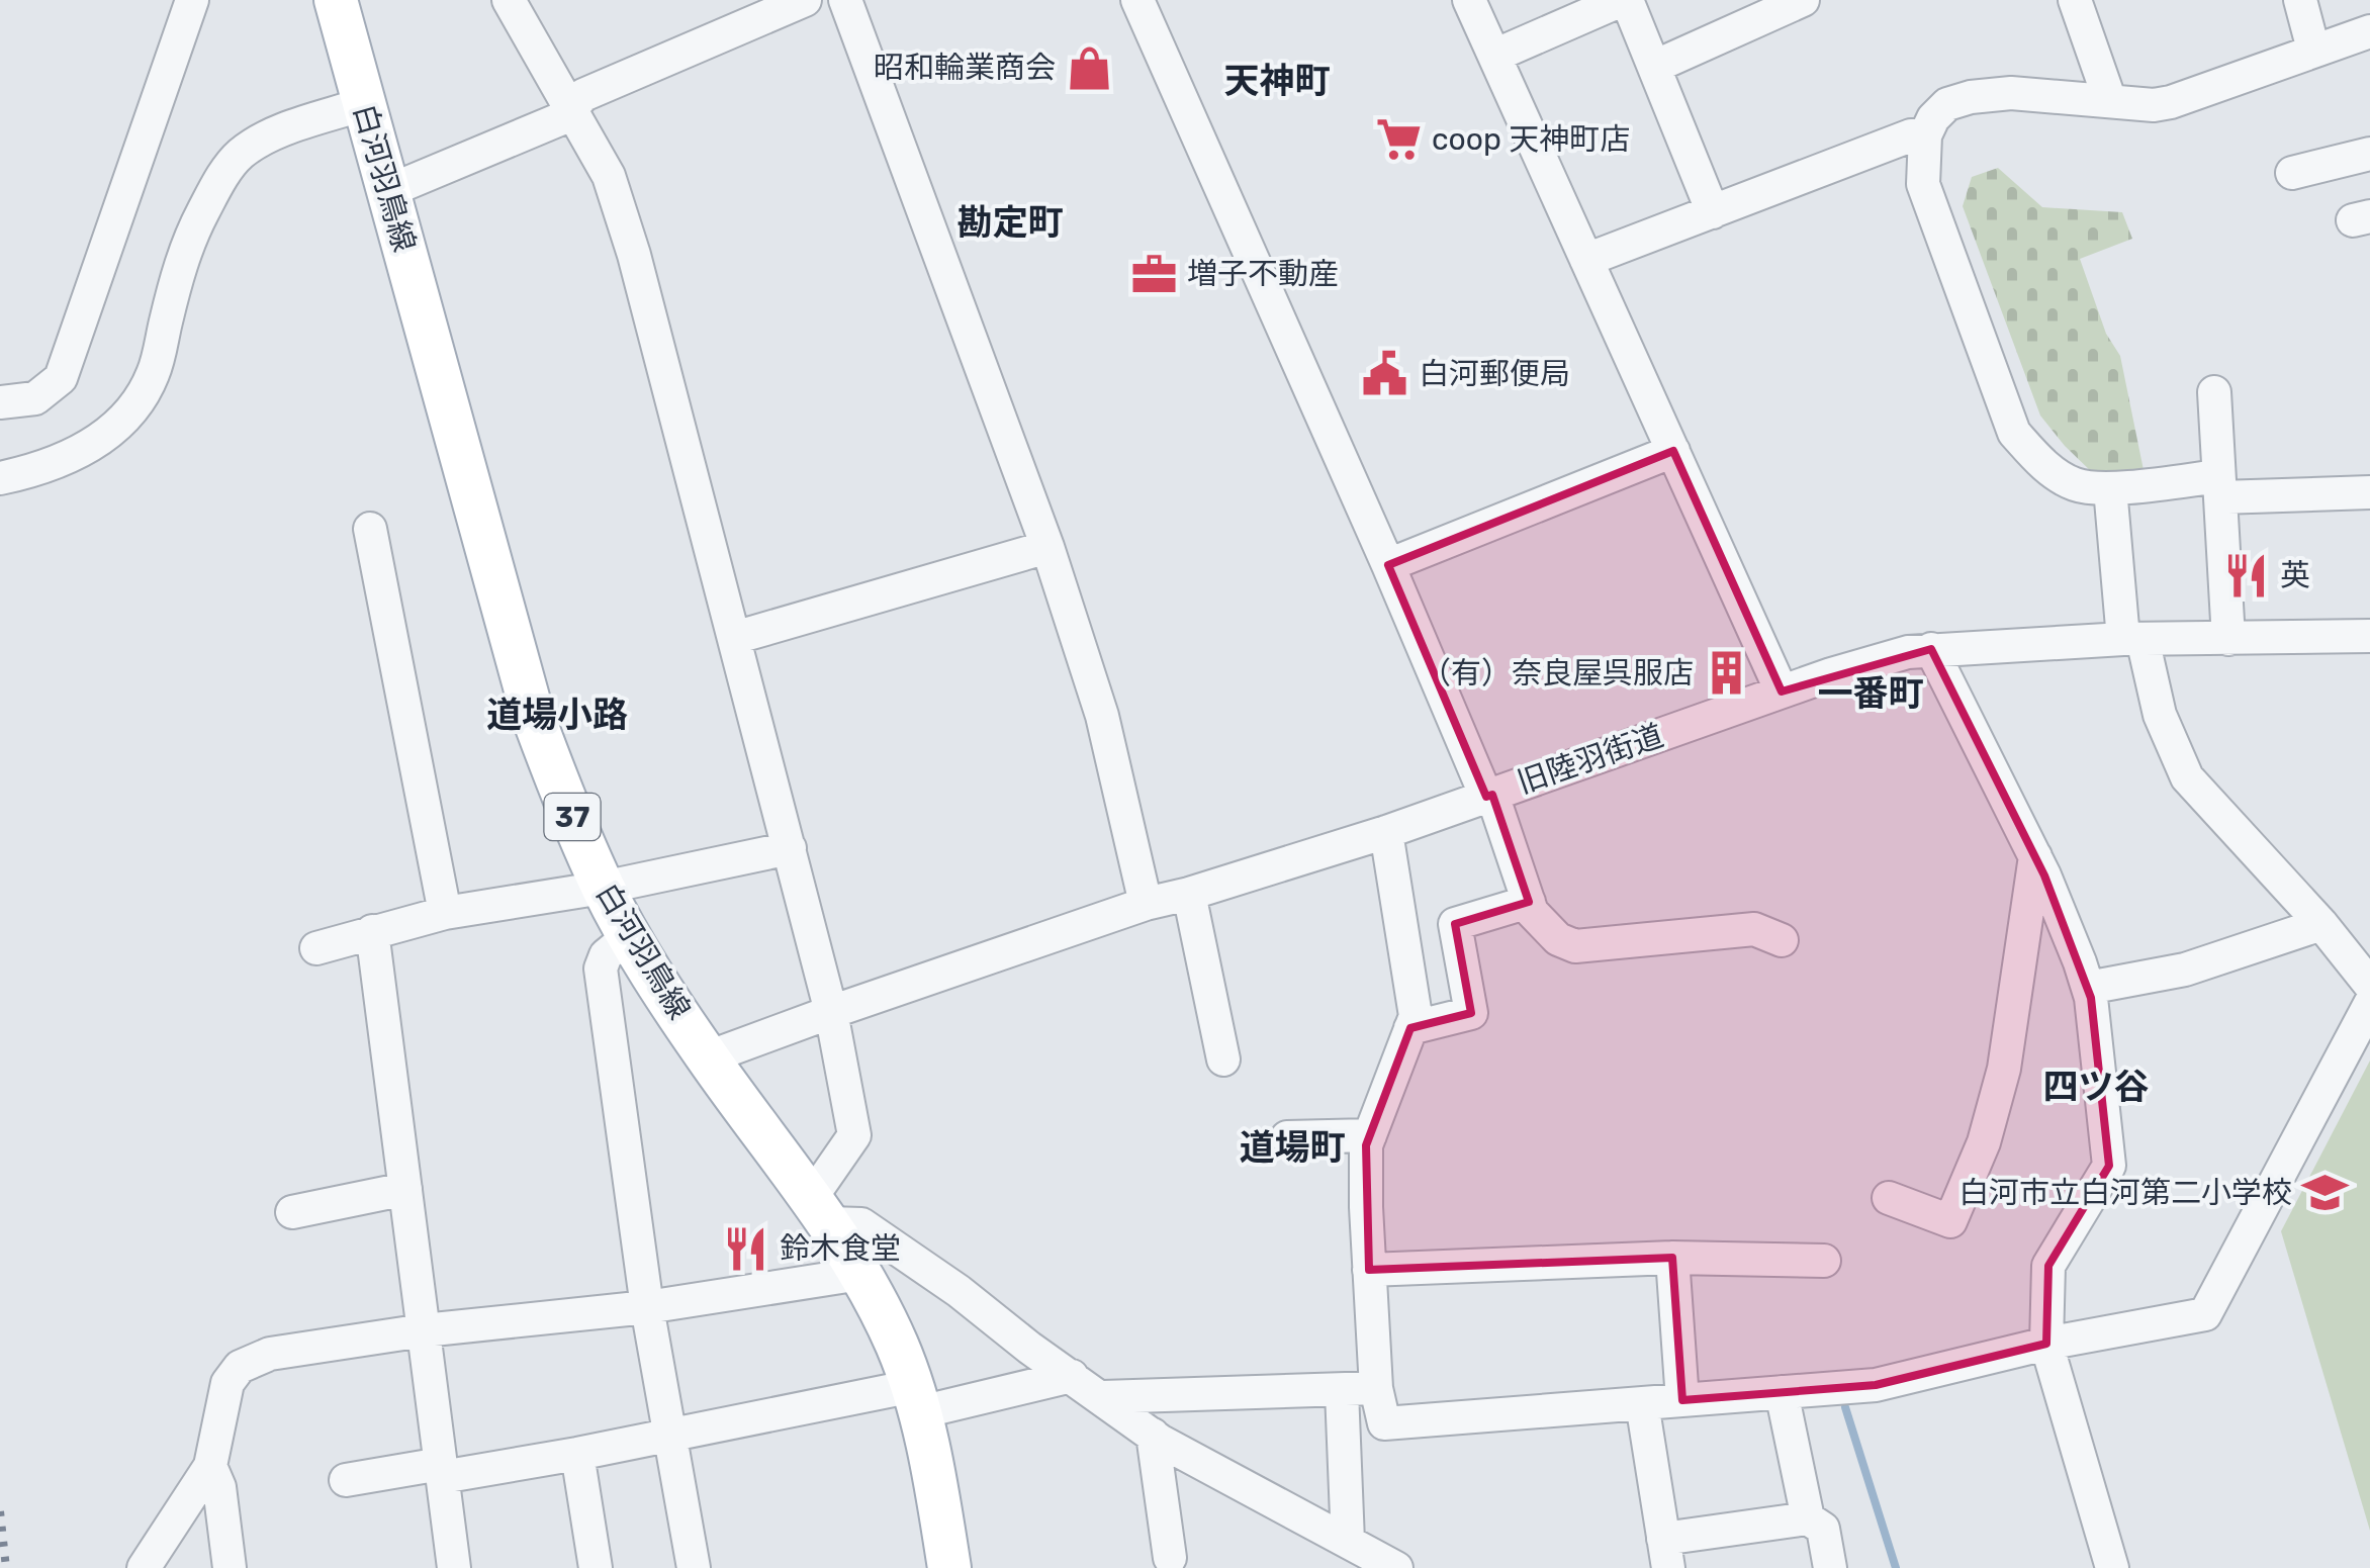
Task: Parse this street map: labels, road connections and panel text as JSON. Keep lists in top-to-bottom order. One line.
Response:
{"streets":{"main road":["白河羽鳥線","37"],"street":["旧陸羽街道"]},"districts":["天神町","勘定町","一番町","道場小路","四ツ谷","道場町"],"places":{"shop":["昭和輪業商会"],"supermarket":["coop 天神町店"],"office":["増子不動産"],"public building":["白河郵便局"],"restaurant":["英","鈴木食堂"],"building":["（有）奈良屋呉服店"],"school or university":["白河市立白河第二小学校"]}}
